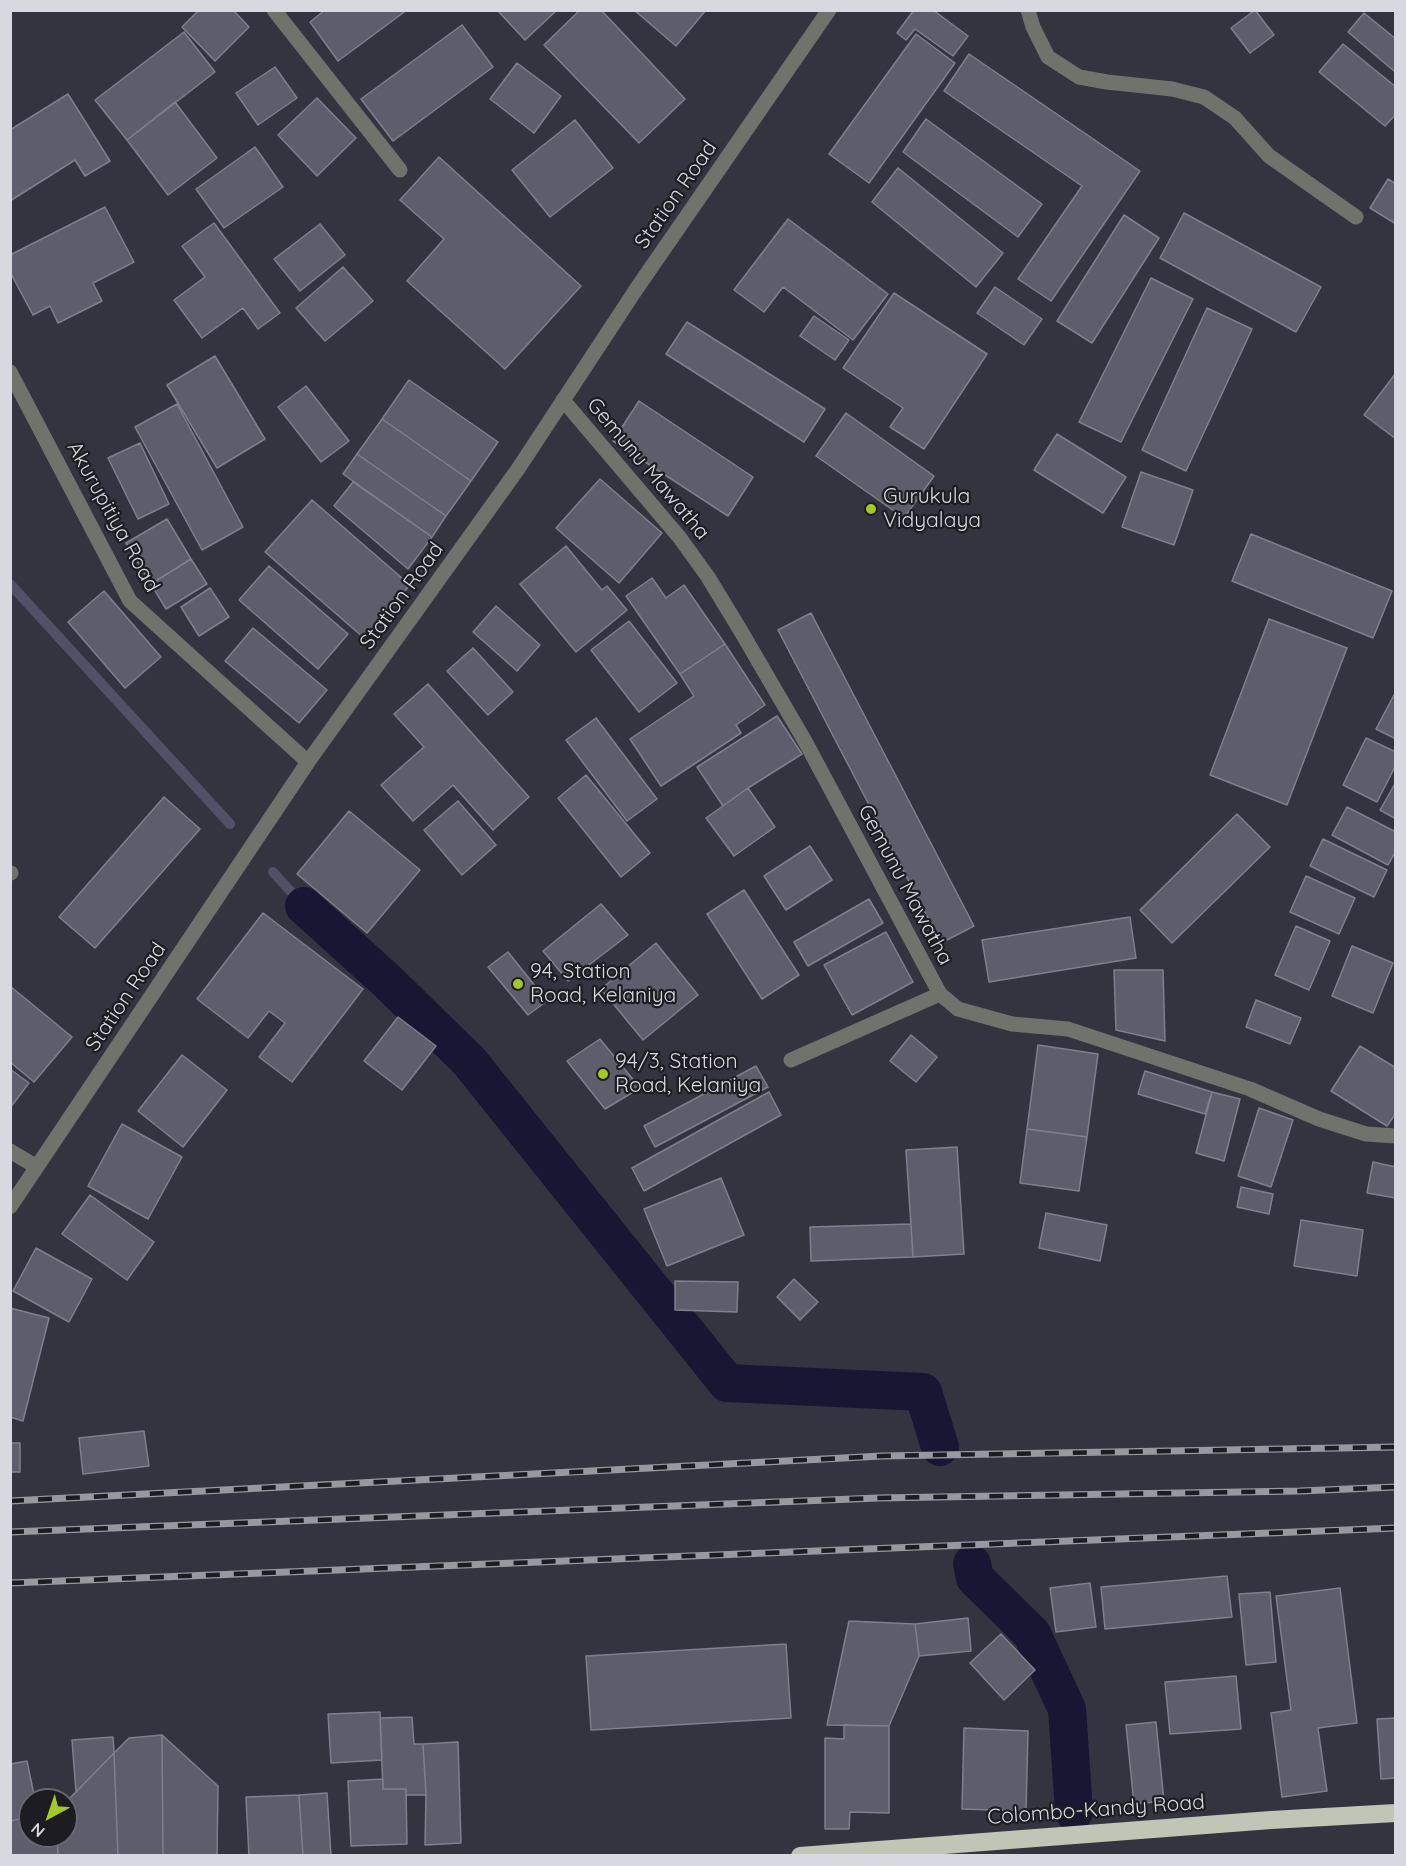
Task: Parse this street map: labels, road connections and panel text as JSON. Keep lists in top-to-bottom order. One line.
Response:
{"streets":{"highway":["Colombo-Kandy Road"],"street":["Station Road","Gemunu Mawatha","Akurupitiya Road"]},"crossings":[["Station Road","Gemunu Mawatha"],["Station Road","Akurupitiya Road"]],"places":["Gurukula Vidyalaya","94, Station Road, Kelaniya","94/3, Station Road, Kelaniya"],"north":"bottom left"}
